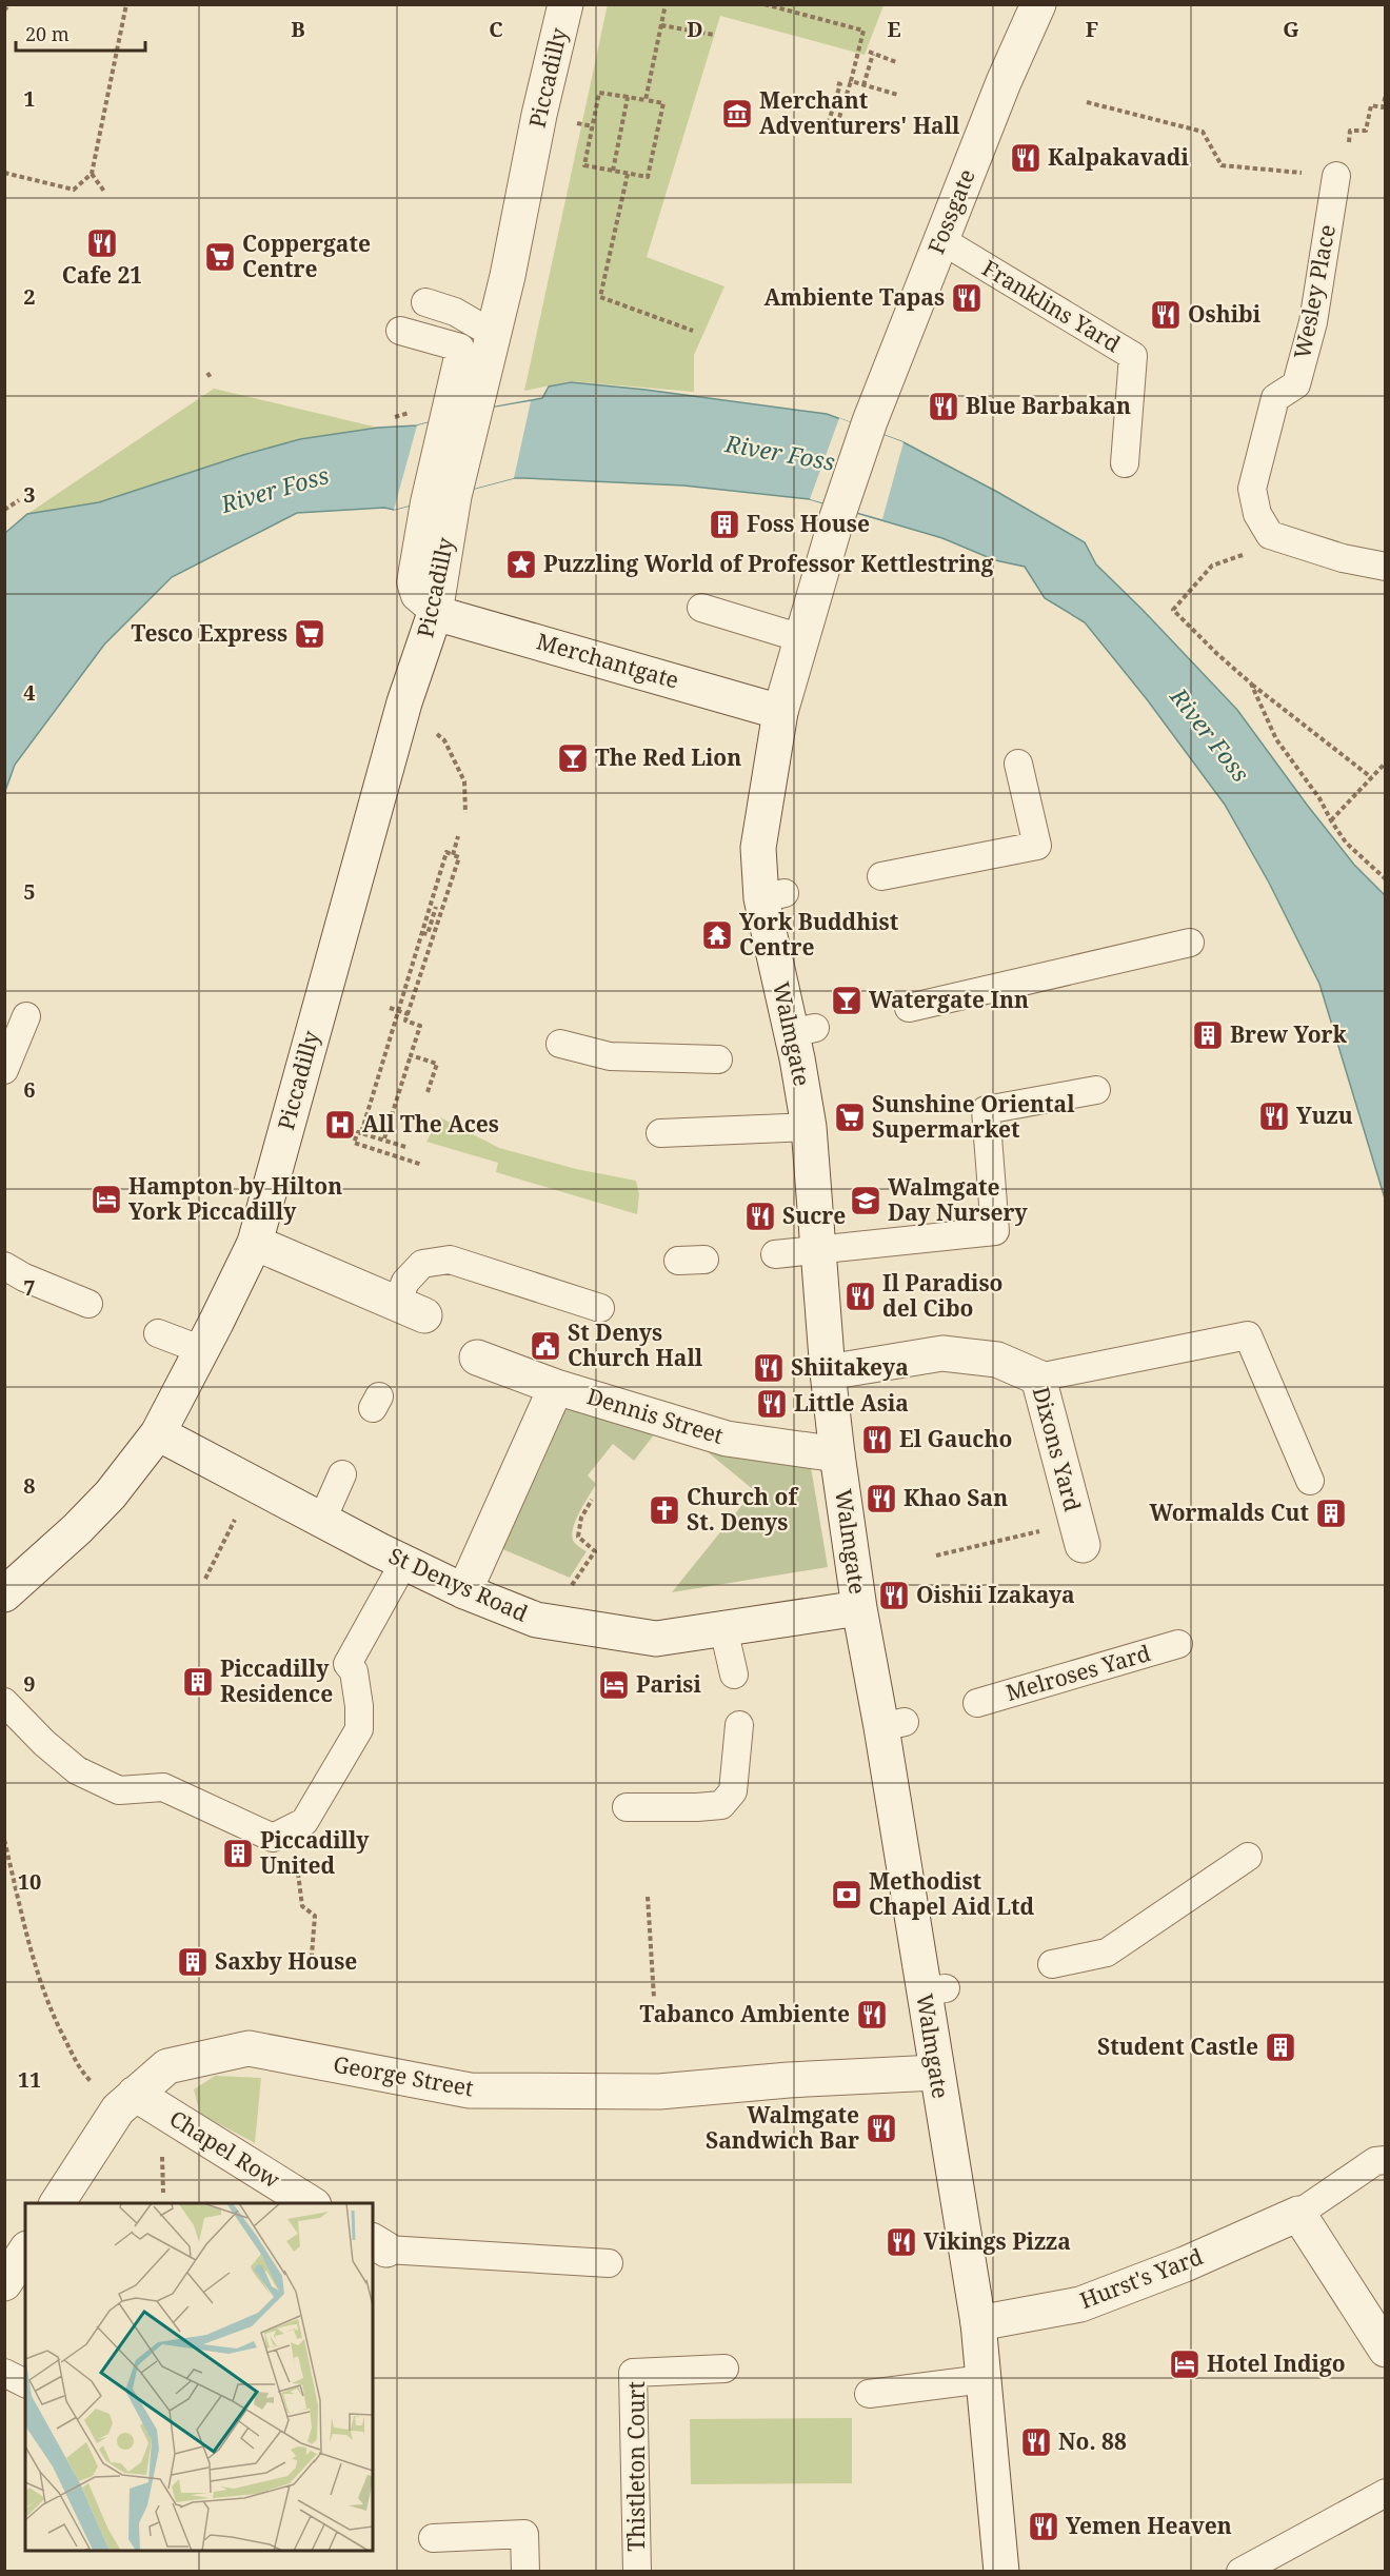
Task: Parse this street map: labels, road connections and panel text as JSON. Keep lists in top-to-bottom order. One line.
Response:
{"streets":{"street":["Piccadilly","Fossgate","Merchantgate","Walmgate","Dennis Street","Dixons Yard","St Denys Road","George Street","Chapel Row","Hurst's Yard"],"lane":["Wesley Place","Franklins Yard","Melroses Yard","Thistleton Court"]},"crossings":[["Piccadilly","Merchantgate"],["Piccadilly","St Denys Road"],["Fossgate","Franklins Yard"],["Fossgate","Walmgate"],["Merchantgate","Walmgate"],["Walmgate","Dennis Street"],["Walmgate","Dixons Yard"],["Walmgate","St Denys Road"],["Walmgate","George Street"],["Walmgate","Hurst's Yard"],["George Street","Chapel Row"]],"water":["River Foss"],"places":{"museum":["Merchant Adventurers' Hall"],"restaurant":["Kalpakavadi","Cafe 21","Ambiente Tapas","Oshibi","Blue Barbakan","Yuzu","Sucre","Il Paradiso del Cibo","Shiitakeya","Little Asia","El Gaucho","Khao San","Oishii Izakaya","Tabanco Ambiente","Walmgate Sandwich Bar","Vikings Pizza","No. 88","Yemen Heaven"],"supermarket":["Coppergate Centre","Tesco Express","Sunshine Oriental Supermarket"],"building":["Foss House","Brew York","Wormalds Cut","Piccadilly Residence","Piccadilly United","Saxby House","Student Castle"],"place":["Puzzling World of Professor Kettlestring"],"bar":["The Red Lion","Watergate Inn"],"temple":["York Buddhist Centre"],"hospital":["All The Aces"],"hotel":["Hampton by Hilton York Piccadilly","Parisi","Hotel Indigo"],"school or university":["Walmgate Day Nursery"],"public building":["St Denys Church Hall"],"church":["Church of St. Denys"],"bank":["Methodist Chapel Aid Ltd"]},"scale_bar":"20 m","grid":{"columns":["B","C","D","E","F","G"],"rows":["1","2","3","4","5","6","7","8","9","10","11"]}}
